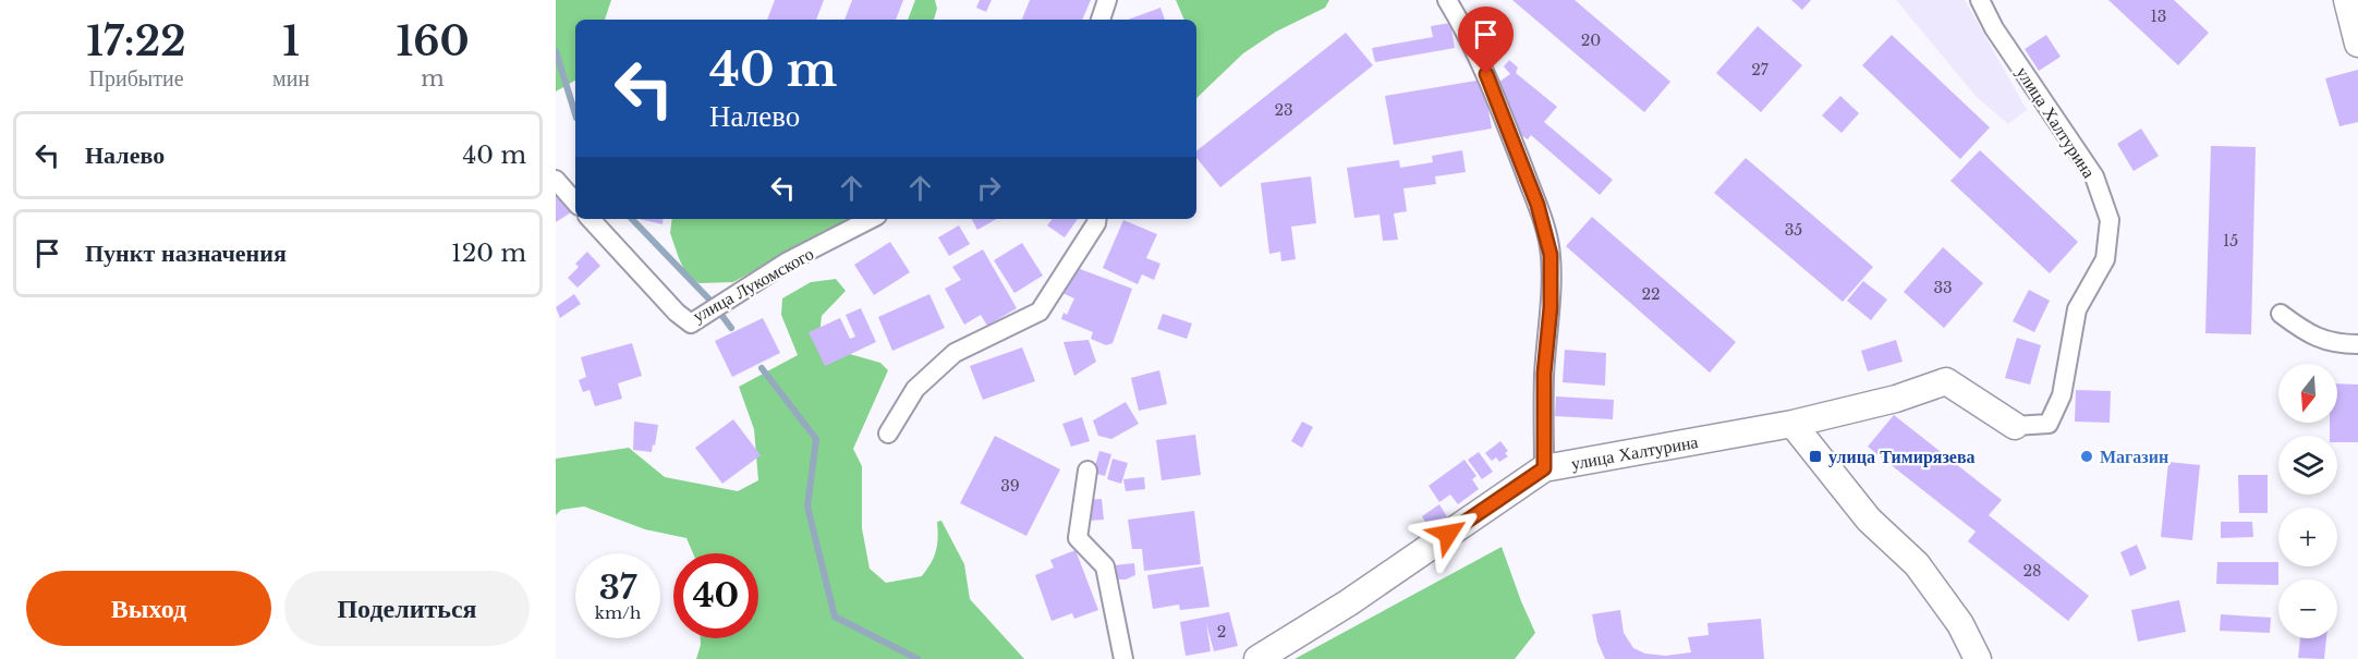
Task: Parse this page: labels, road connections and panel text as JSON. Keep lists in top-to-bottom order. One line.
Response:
{"streets":{"street":["улица Халтурина","улица Лукомского"]},"places":{"transit":["улица Тимирязева"],"other":["Магазин"]},"house_numbers":["13","20","27","23","35","15","33","22","39","28","2"],"north":"bottom","page":{"eta":["17:22","Прибытие","1","мин","160","m"],"turn":["40 m","Налево"],"list":[{"name":"Налево","value":"40 m"},{"name":"Пункт назначения","value":"120 m"}],"map_buttons":["+","−"],"speed":"37 km/h","limit":"40","buttons":["Выход","Поделиться"]}}
